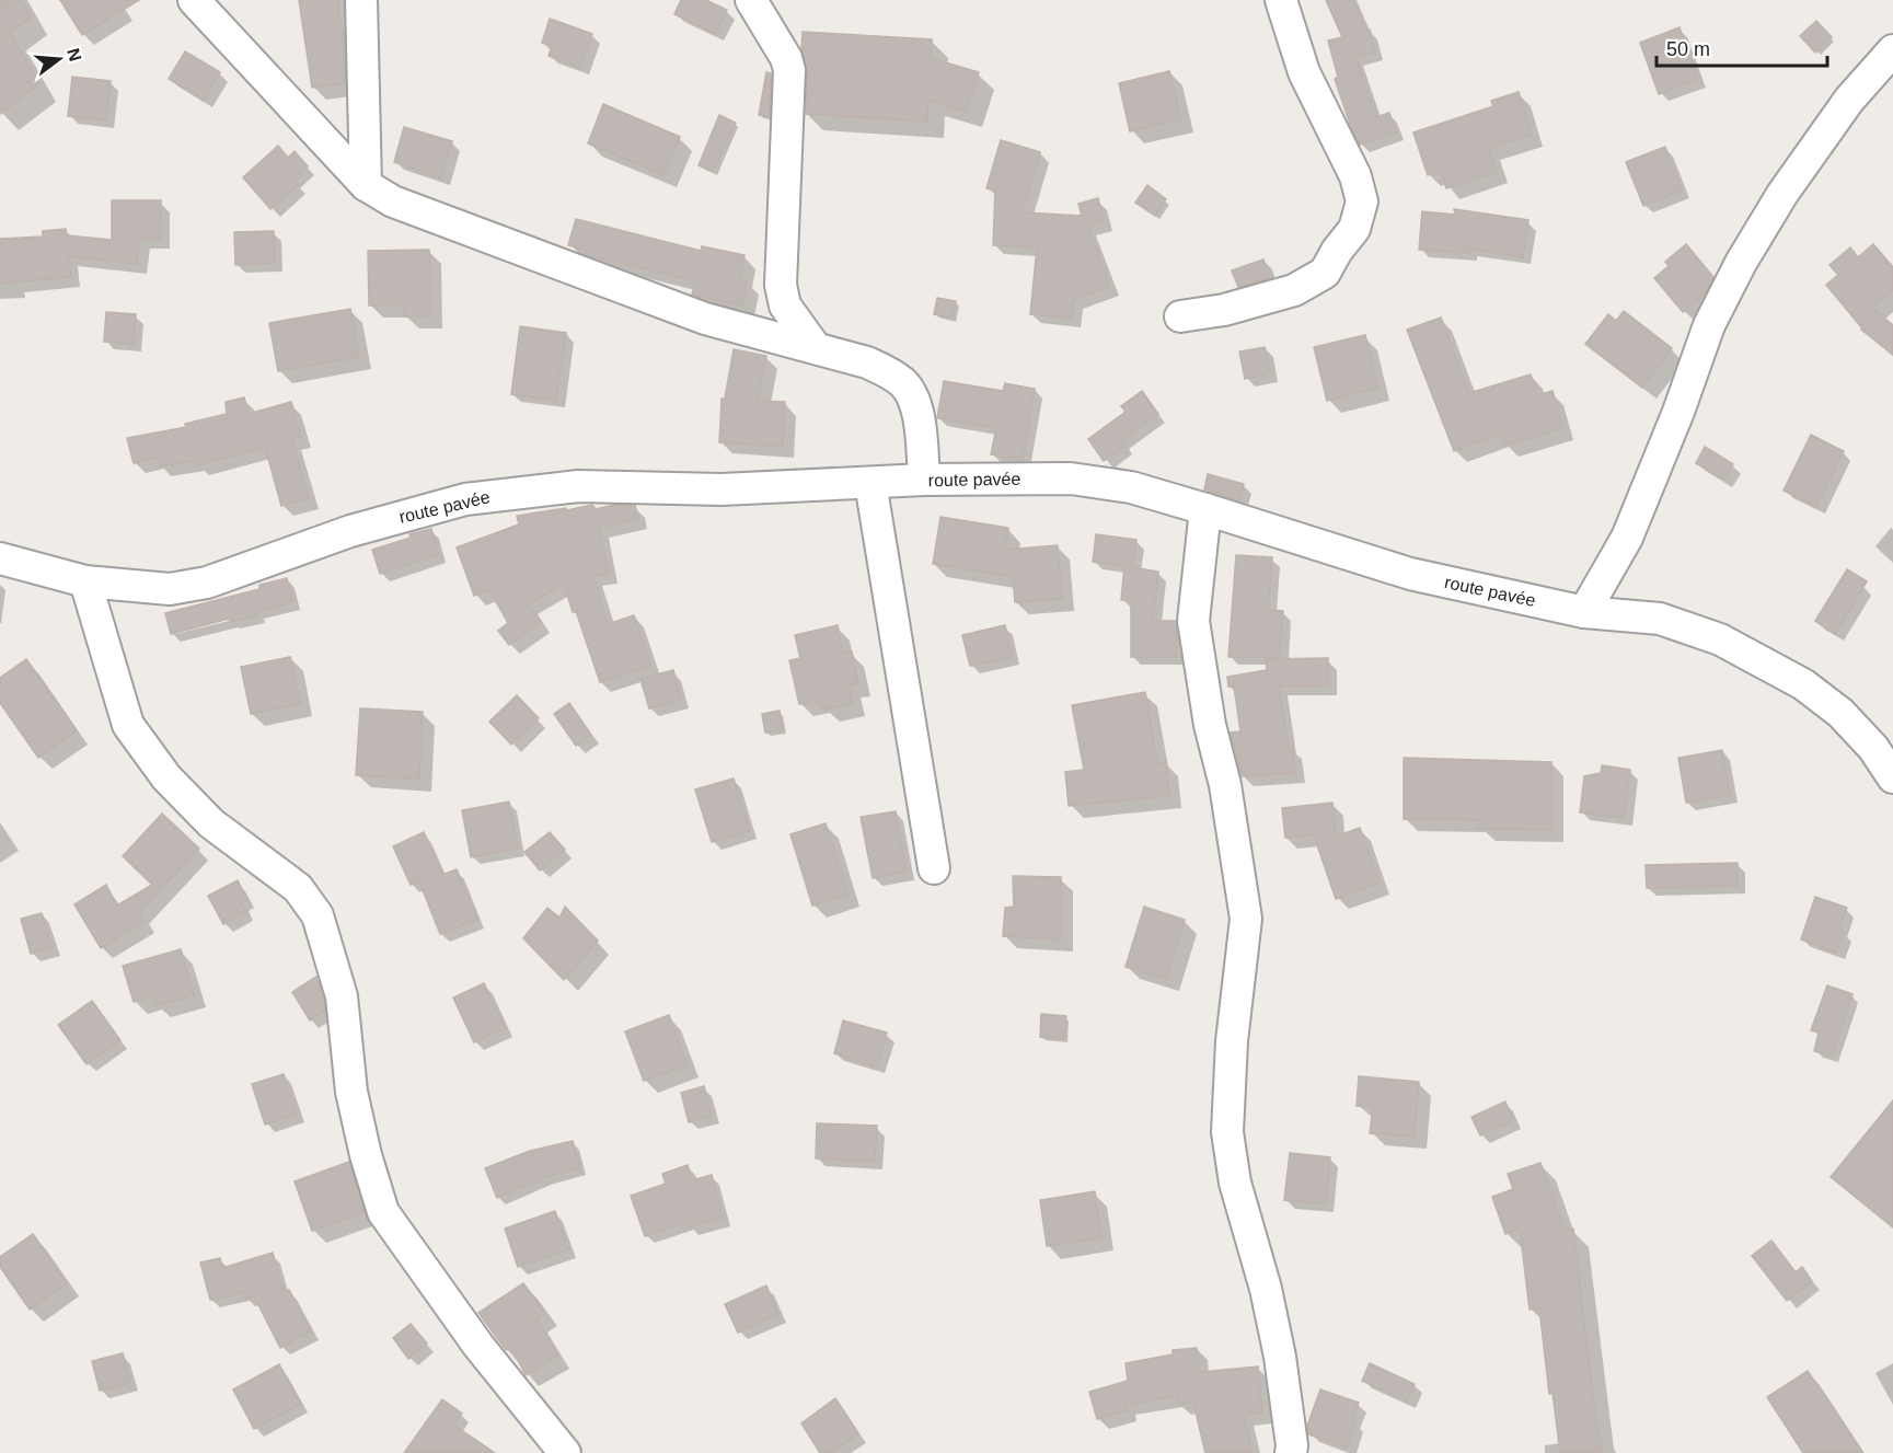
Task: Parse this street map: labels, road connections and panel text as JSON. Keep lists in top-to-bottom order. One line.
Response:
{"streets":{"street":["route pavée"]},"scale_bar":"50 m","north":"right"}
